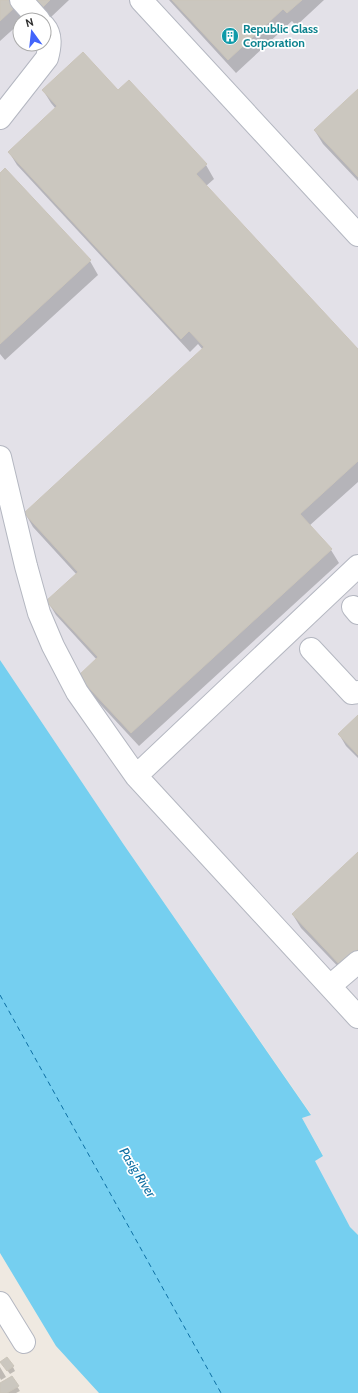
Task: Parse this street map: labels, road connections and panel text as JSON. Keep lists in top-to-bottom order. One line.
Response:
{"water":["Pasig River"],"places":{"building":["Republic Glass Corporation"]},"north":"top"}
